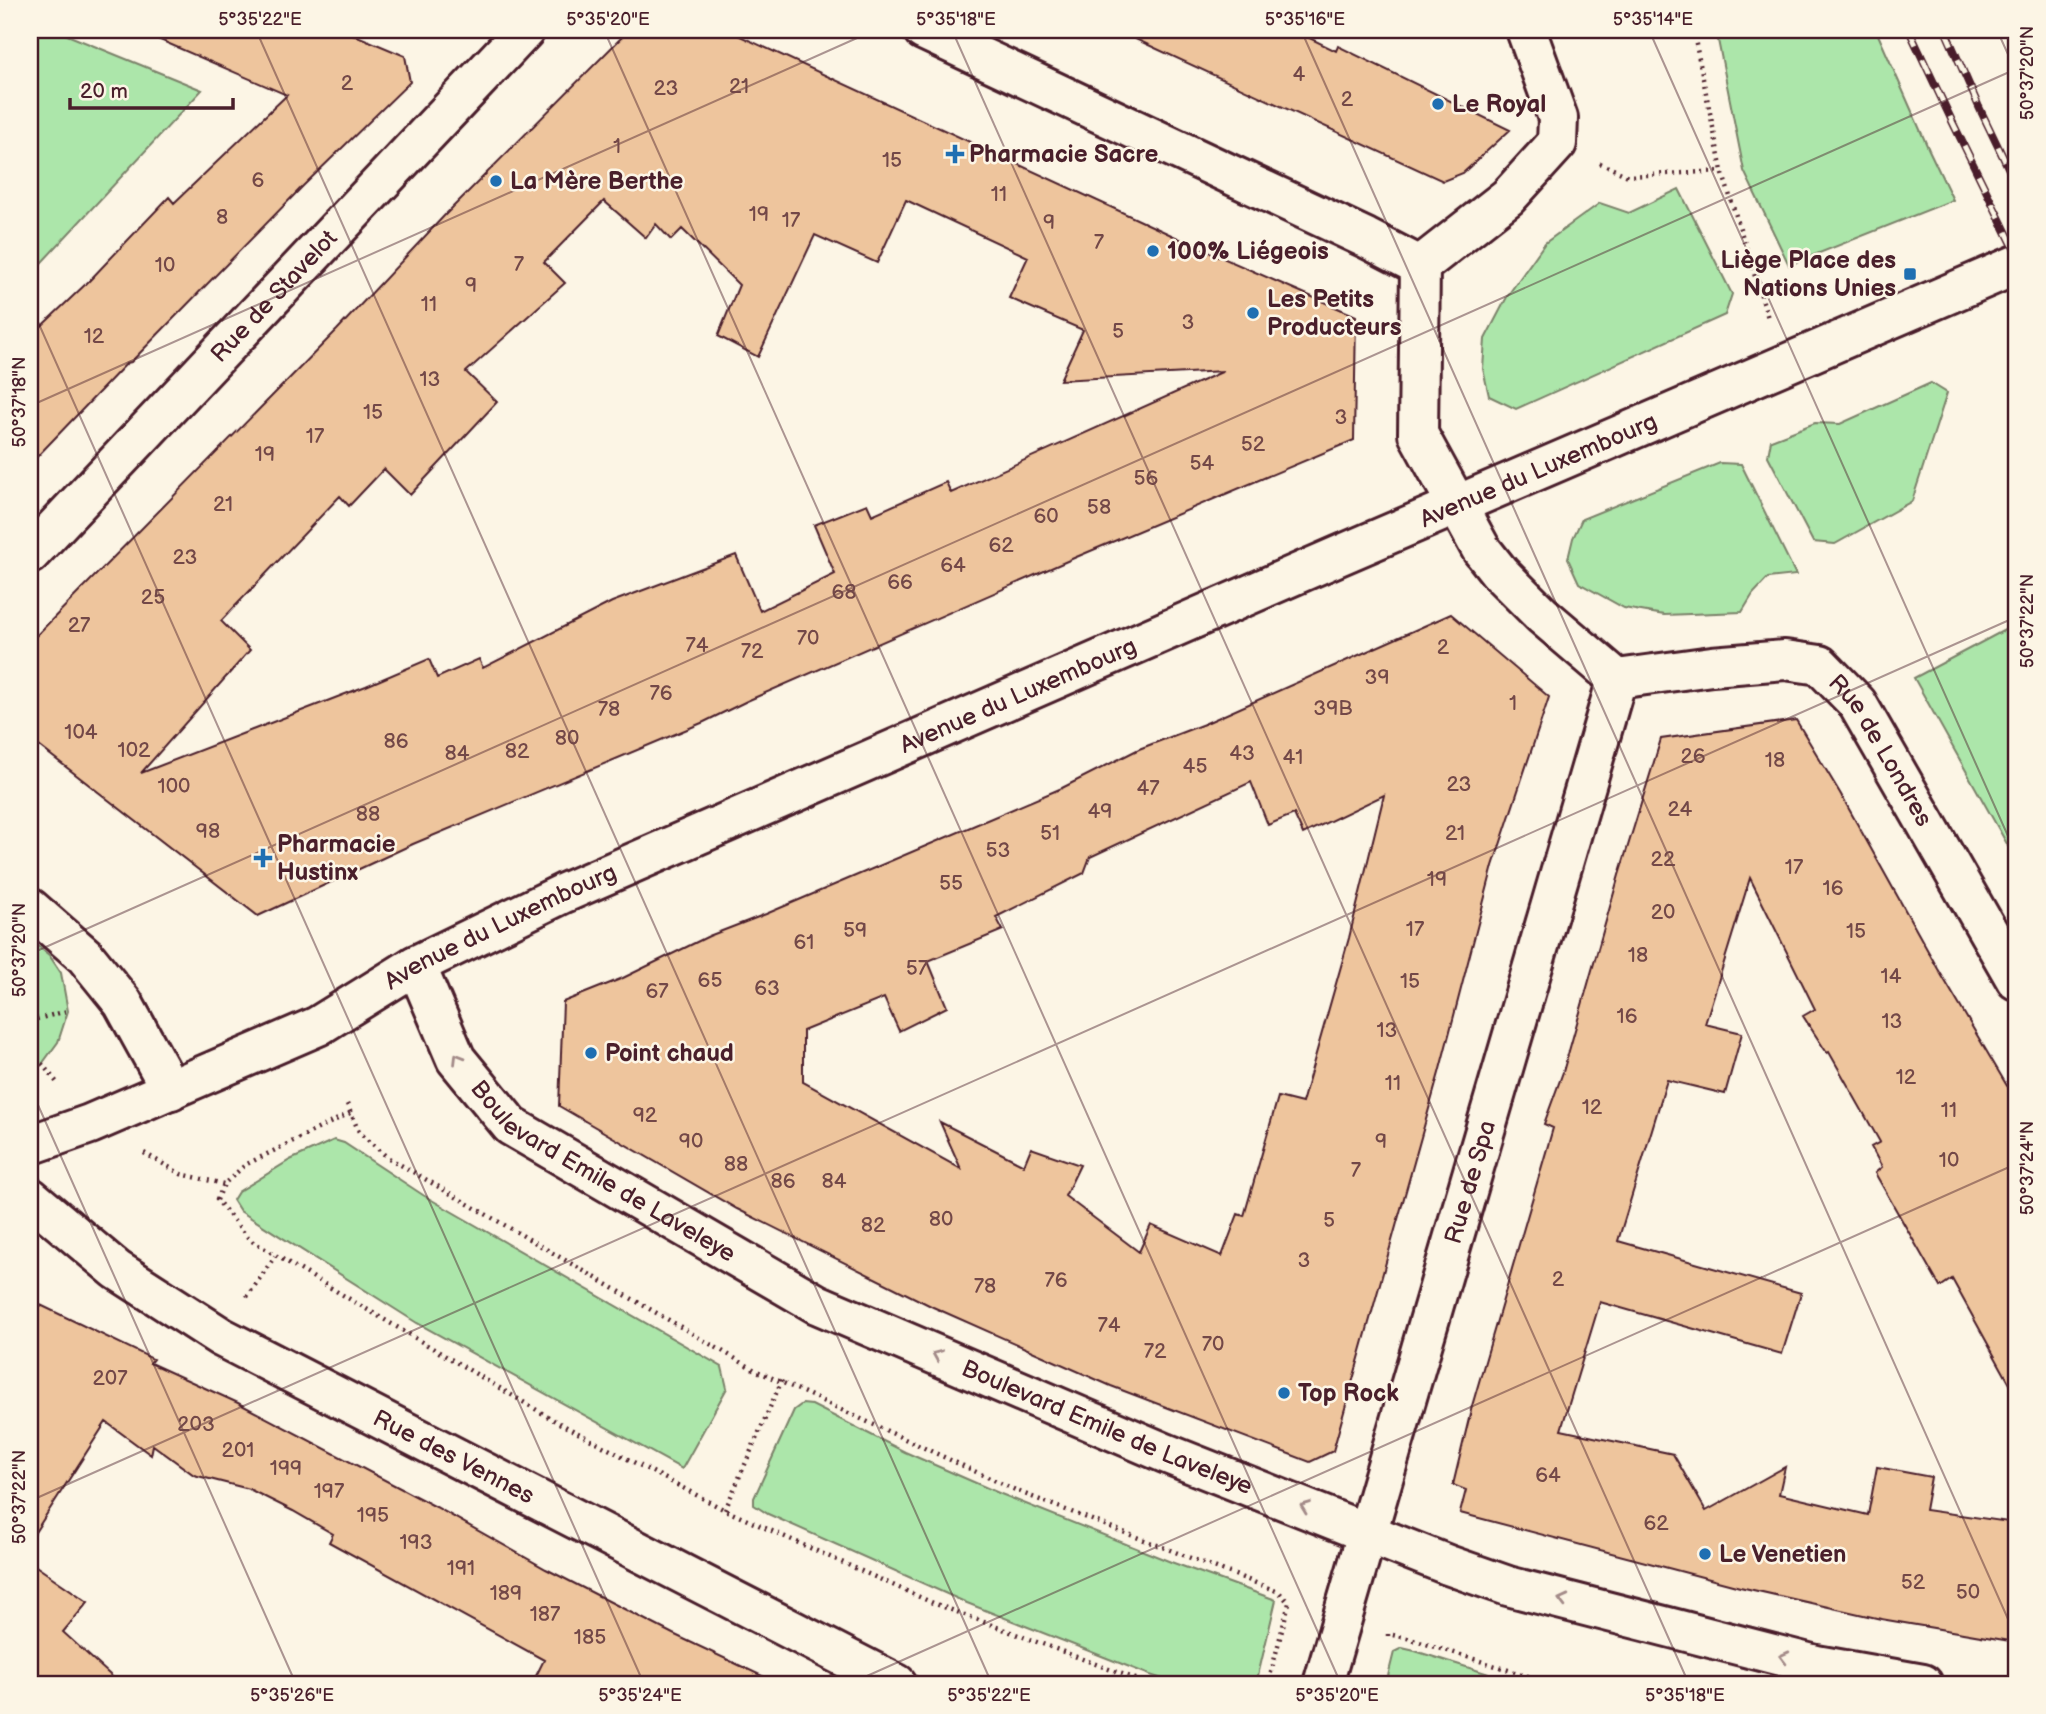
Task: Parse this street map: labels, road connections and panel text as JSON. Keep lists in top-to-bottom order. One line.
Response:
{"streets":{"street":["Rue de Stavelot","Avenue du Luxembourg","Rue de Londres","Boulevard Emile de Laveleye","Rue de Spa","Rue des Vennes"]},"crossings":[["Avenue du Luxembourg","Boulevard Emile de Laveleye"],["Rue de Londres","Rue de Spa"],["Boulevard Emile de Laveleye","Rue de Spa"]],"one_way":["Boulevard Emile de Laveleye"],"places":{"other":["Le Royal","La Mère Berthe","100% Liégeois","Les Petits Producteurs","Point chaud","Top Rock","Le Venetien"],"health":["Pharmacie Sacre","Pharmacie Hustinx"],"transit":["Liège Place des Nations Unies"]},"house_numbers":["4","2","21","23","2","1","15","6","11","19","8","17","9","7","7","10","9","11","3","5","12","13","15","3","17","52","19","54","56","21","58","60","62","23","64","66","68","25","27","70","74","2","72","39","76","1","39B","78","104","80","86","102","82","84","43","26","41","18","45","23","100","47","24","49","88","98","51","21","53","22","17","19","55","16","20","17","59","15","61","18","57","14","65","15","63","67","16","13","13","12","11","12","11","92","90","9","10","88","7","86","84","80","5","82","3","2","76","78","74","70","72","207","203","201","199","64","197","195","62","193","191","52","50","189","187","185"],"scale_bar":"20 m","coordinates":["5°35'22\"E","5°35'20\"E","5°35'18\"E","5°35'16\"E","5°35'14\"E","50°37'20\"N","50°37'18\"N","50°37'22\"N","50°37'24\"N","5°35'26\"E","5°35'24\"E"]}
